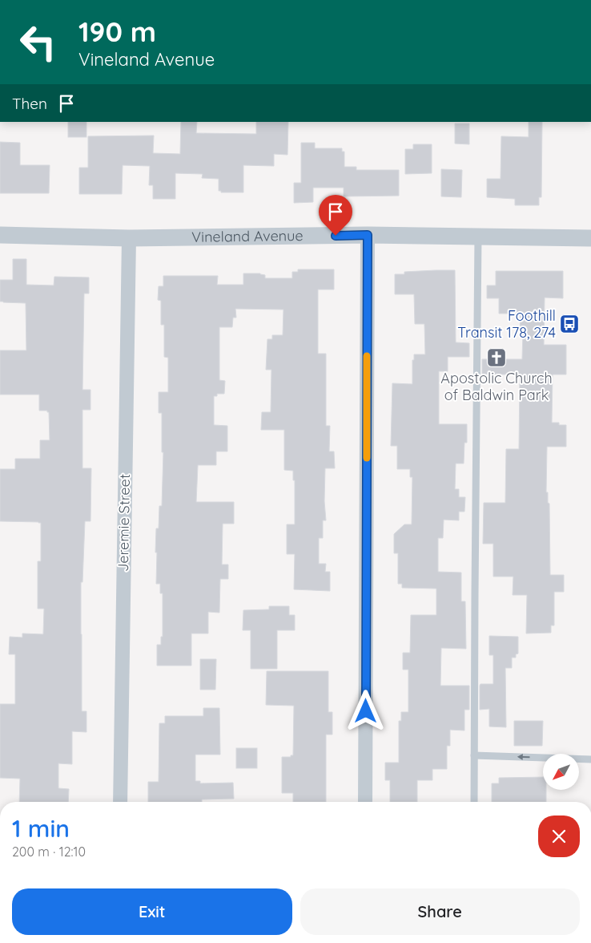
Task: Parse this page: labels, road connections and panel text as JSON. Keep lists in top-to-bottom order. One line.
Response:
{"streets":{"street":["Vineland Avenue","Jeremie Street"]},"crossings":[["Vineland Avenue","Jeremie Street"]],"places":{"bus stop":["Foothill Transit 178, 274"],"church":["Apostolic Church of Baldwin Park"]},"north":"bottom left","page":{"turn":["190 m","Vineland Avenue"],"then":"Then","heading":["1 min","200 m · 12:10"],"buttons":["Exit","Share"]}}
